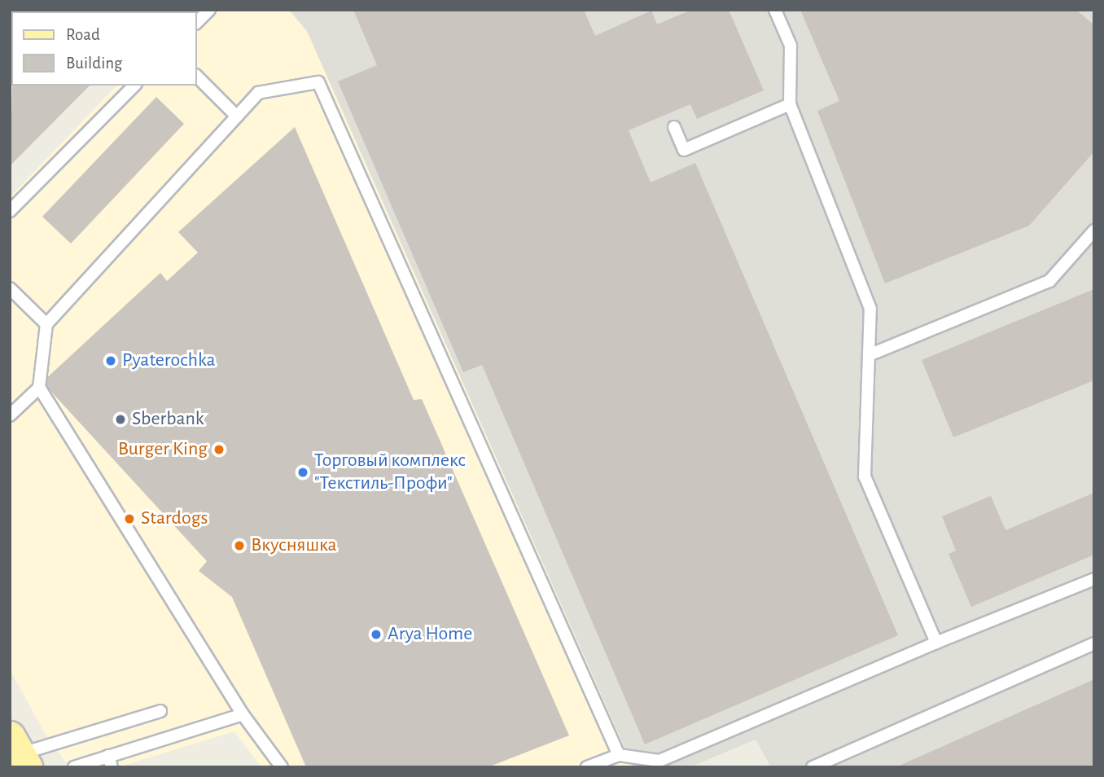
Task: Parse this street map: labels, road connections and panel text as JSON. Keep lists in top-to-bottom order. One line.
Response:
{"places":["Pyaterochka","Sberbank","Burger King","Торговый комплекс \"Текстиль-Профи\"","Stardogs","Вкусняшка","Arya Home"],"legend":["Road","Building"]}
